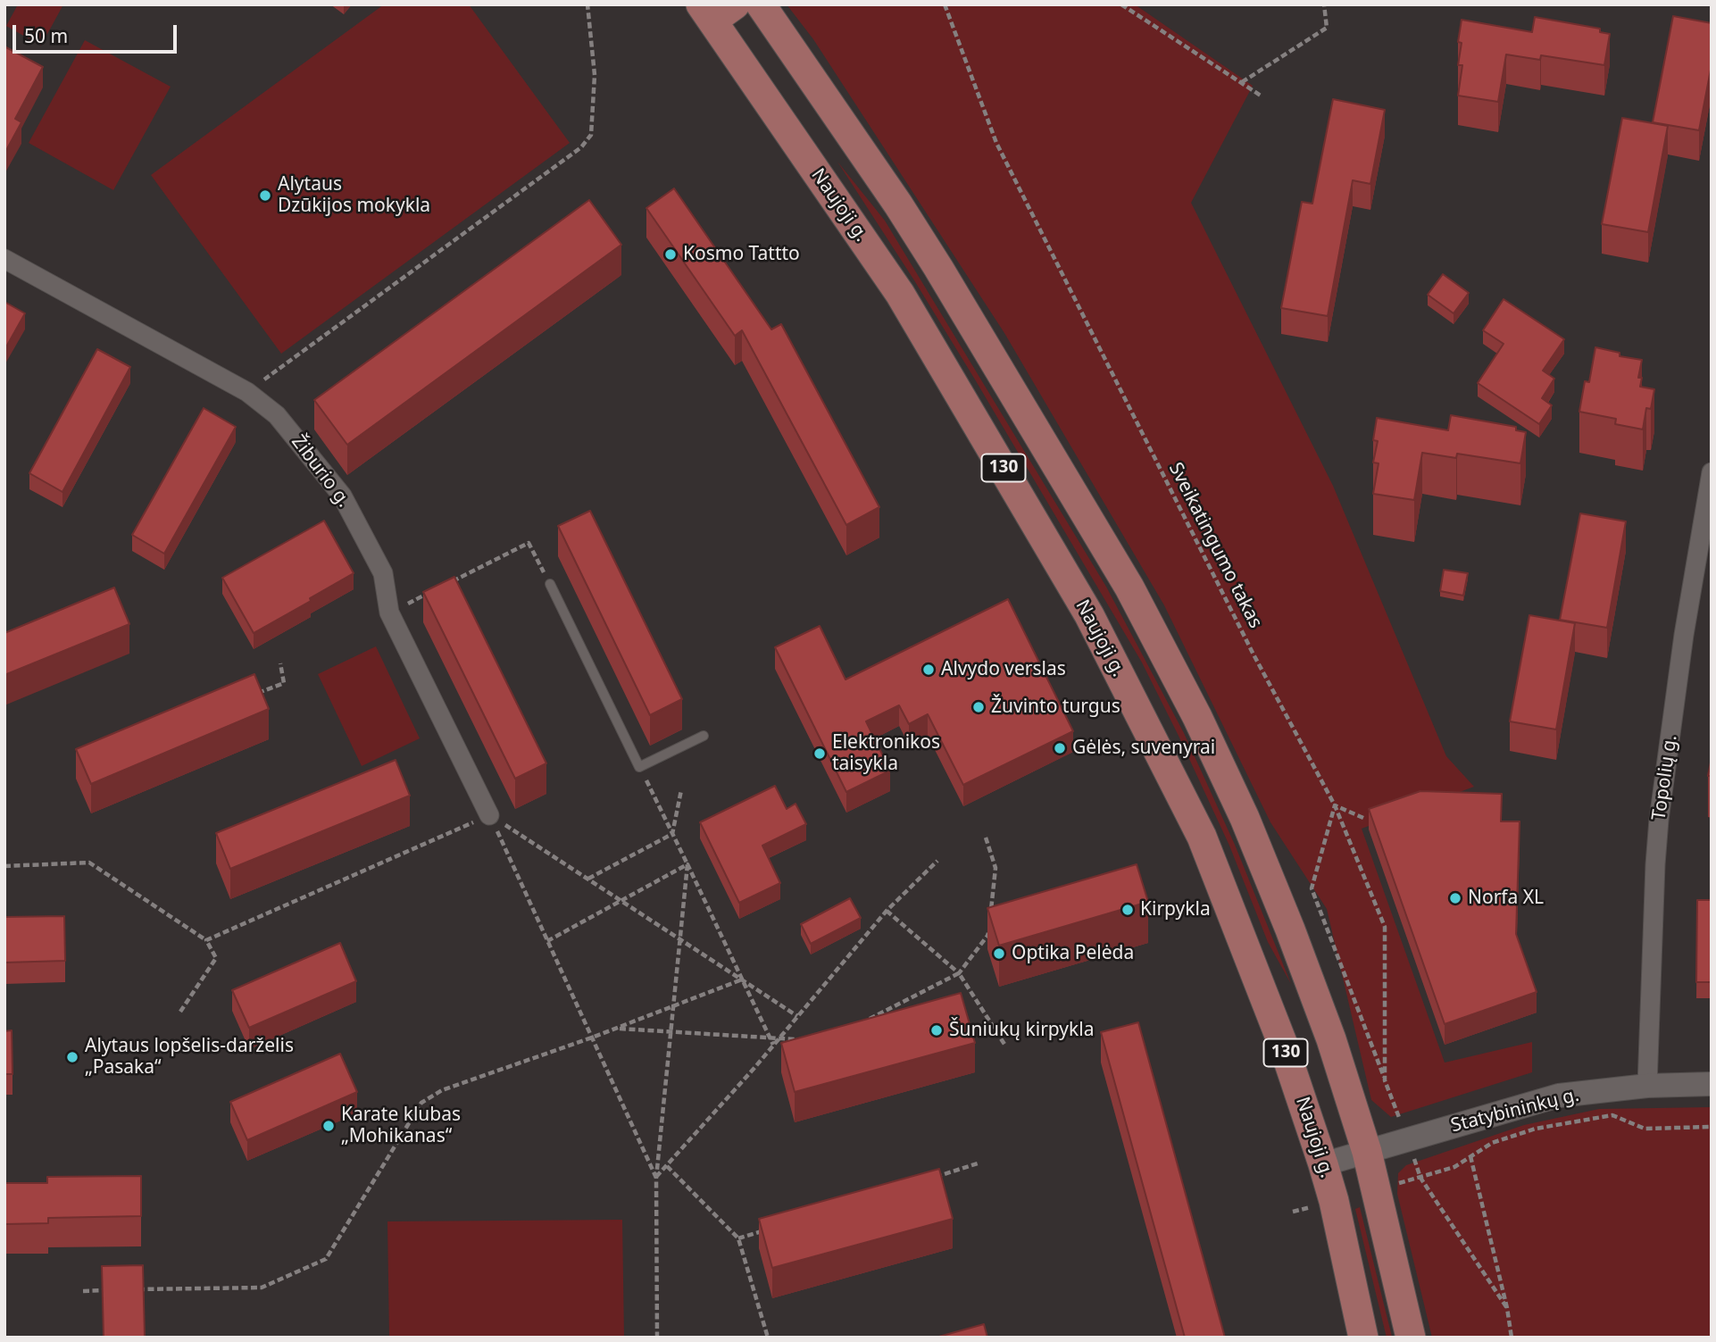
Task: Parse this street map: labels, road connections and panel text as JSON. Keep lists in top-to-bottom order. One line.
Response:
{"streets":{"main road":["Naujoji g.","130"],"street":["Žiburio g.","Topolių g.","Statybininkų g."],"path":["Sveikatingumo takas"]},"crossings":[["Naujoji g.","Statybininkų g."],["130","Statybininkų g."],["Topolių g.","Statybininkų g."]],"places":["Alytaus Dzūkijos mokykla","Kosmo Tattto","Alvydo verslas","Žuvinto turgus","Gėlės, suvenyrai","Elektronikos taisykla","Norfa XL","Kirpykla","Optika Pelėda","Šuniukų kirpykla","Alytaus lopšelis-darželis „Pasaka“","Karate klubas „Mohikanas“"],"scale_bar":"50 m"}
